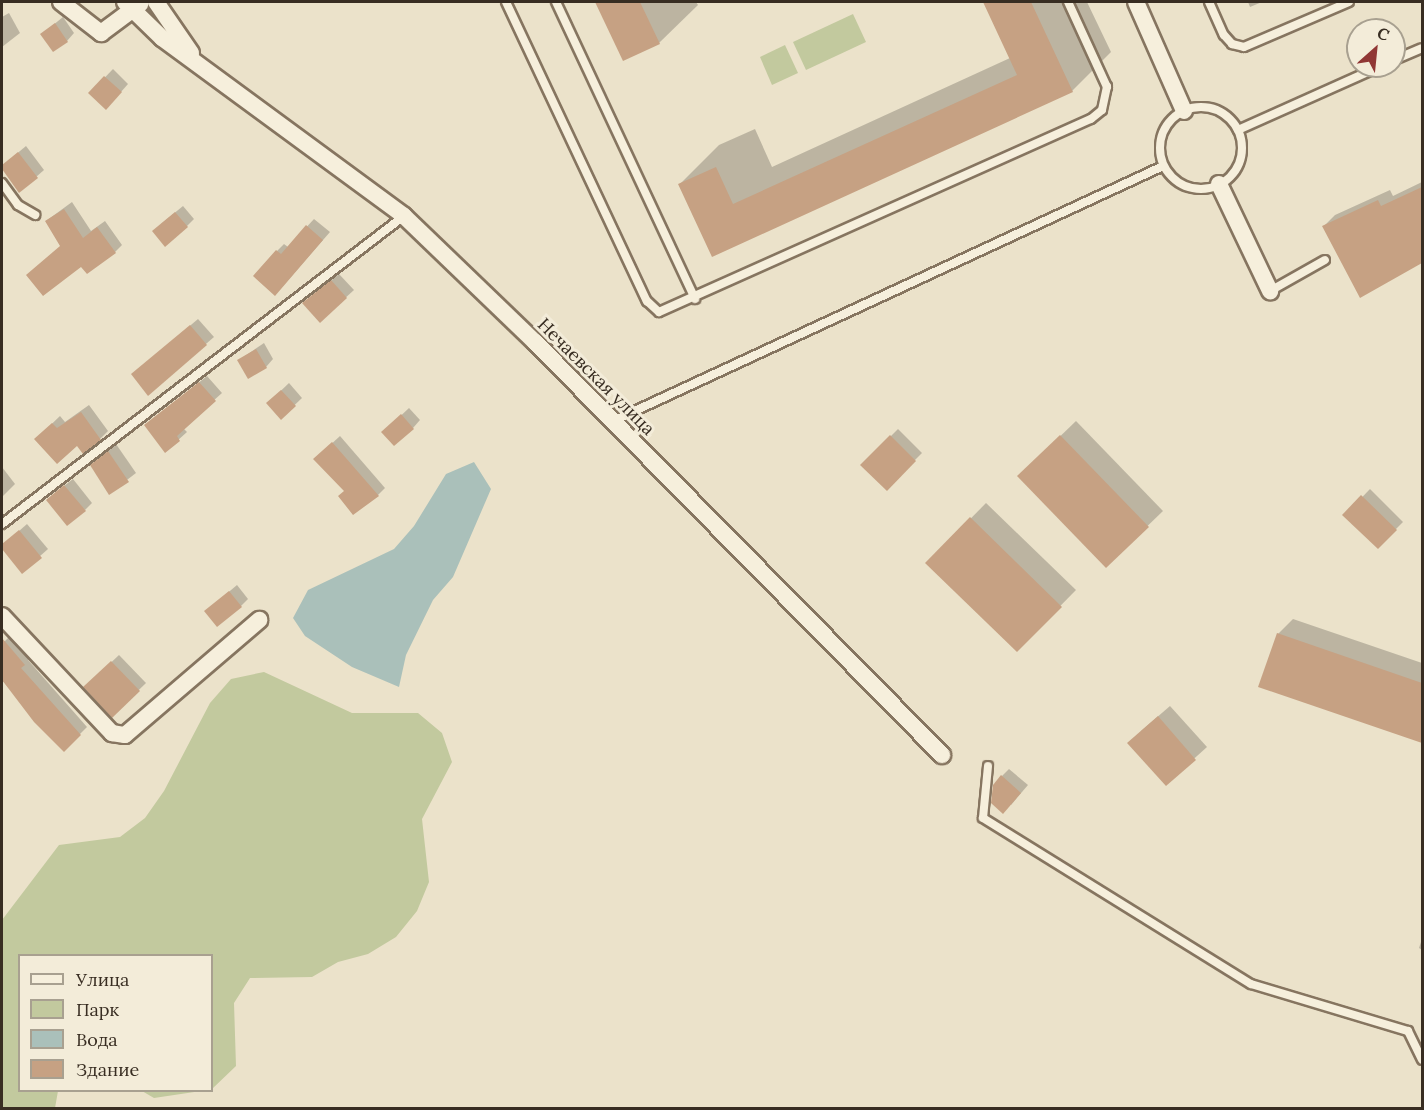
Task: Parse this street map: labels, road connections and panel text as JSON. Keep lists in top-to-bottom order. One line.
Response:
{"streets":{"street":["Нечаевская улица"]},"legend":["Улица","Парк","Вода","Здание"],"north":"top right"}
